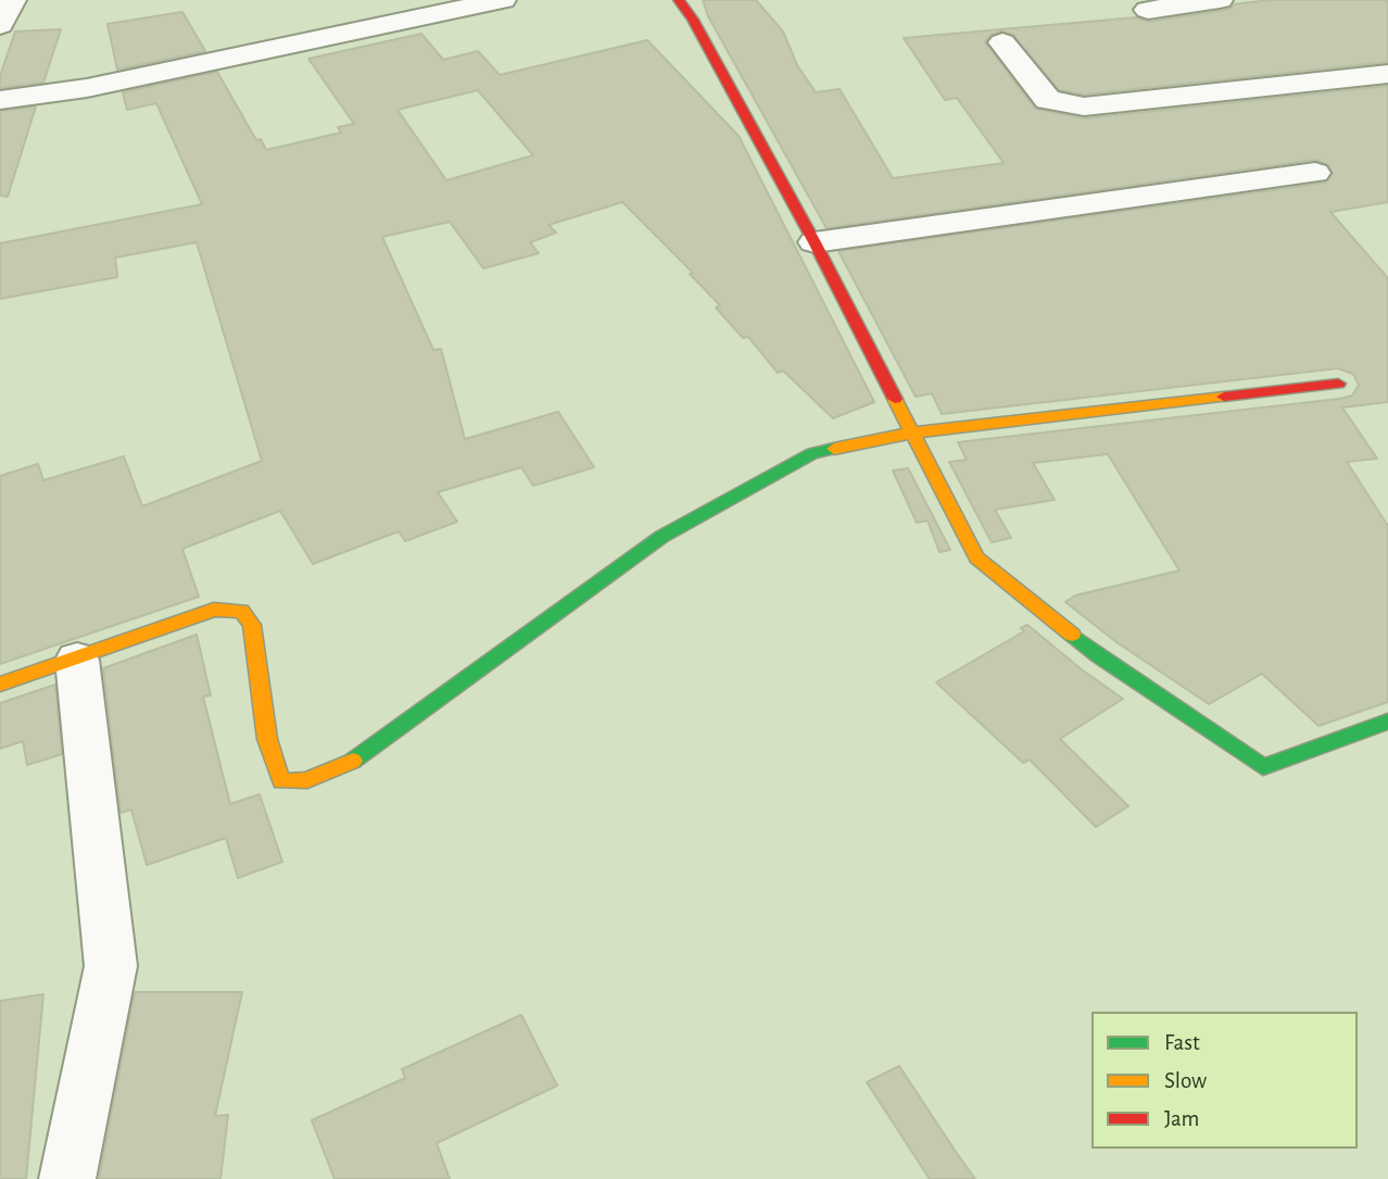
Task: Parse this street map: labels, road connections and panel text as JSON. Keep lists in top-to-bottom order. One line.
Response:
{"legend":["Fast","Slow","Jam"]}
